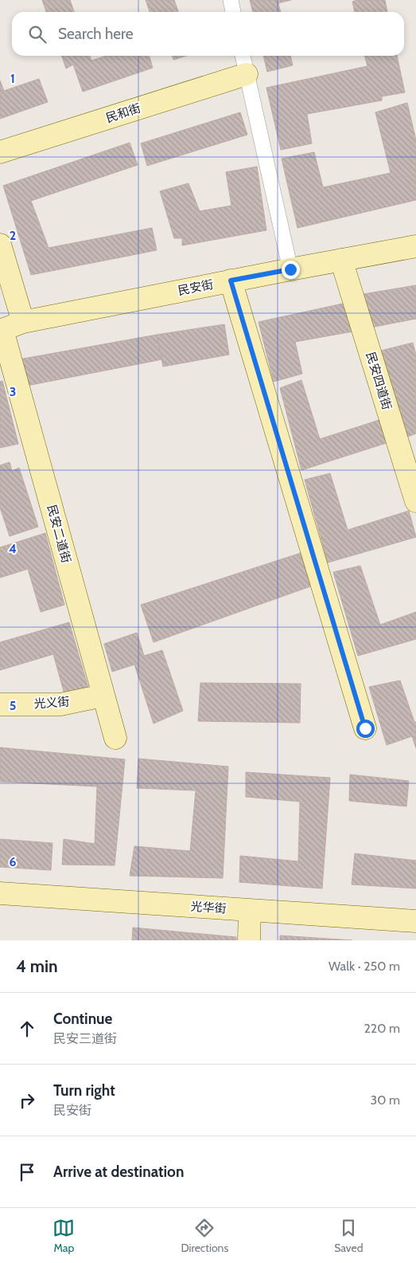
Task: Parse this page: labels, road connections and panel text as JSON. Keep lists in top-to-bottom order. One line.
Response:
{"streets":{"street":["民和街","民安街","民安四道街","民安二道街","光义街","光华街"]},"crossings":[["民安街","民安四道街"],["民安街","民安二道街"],["民安二道街","光义街"]],"page":{"search":"Search here","heading":["4 min","Walk · 250 m"],"list":[["Continue","民安三道街","220 m"],["Turn right","民安街","30 m"],"Arrive at destination"],"nav":["Map","Directions","Saved"]},"grid":{"rows":["1","2","3","4","5","6"]}}
